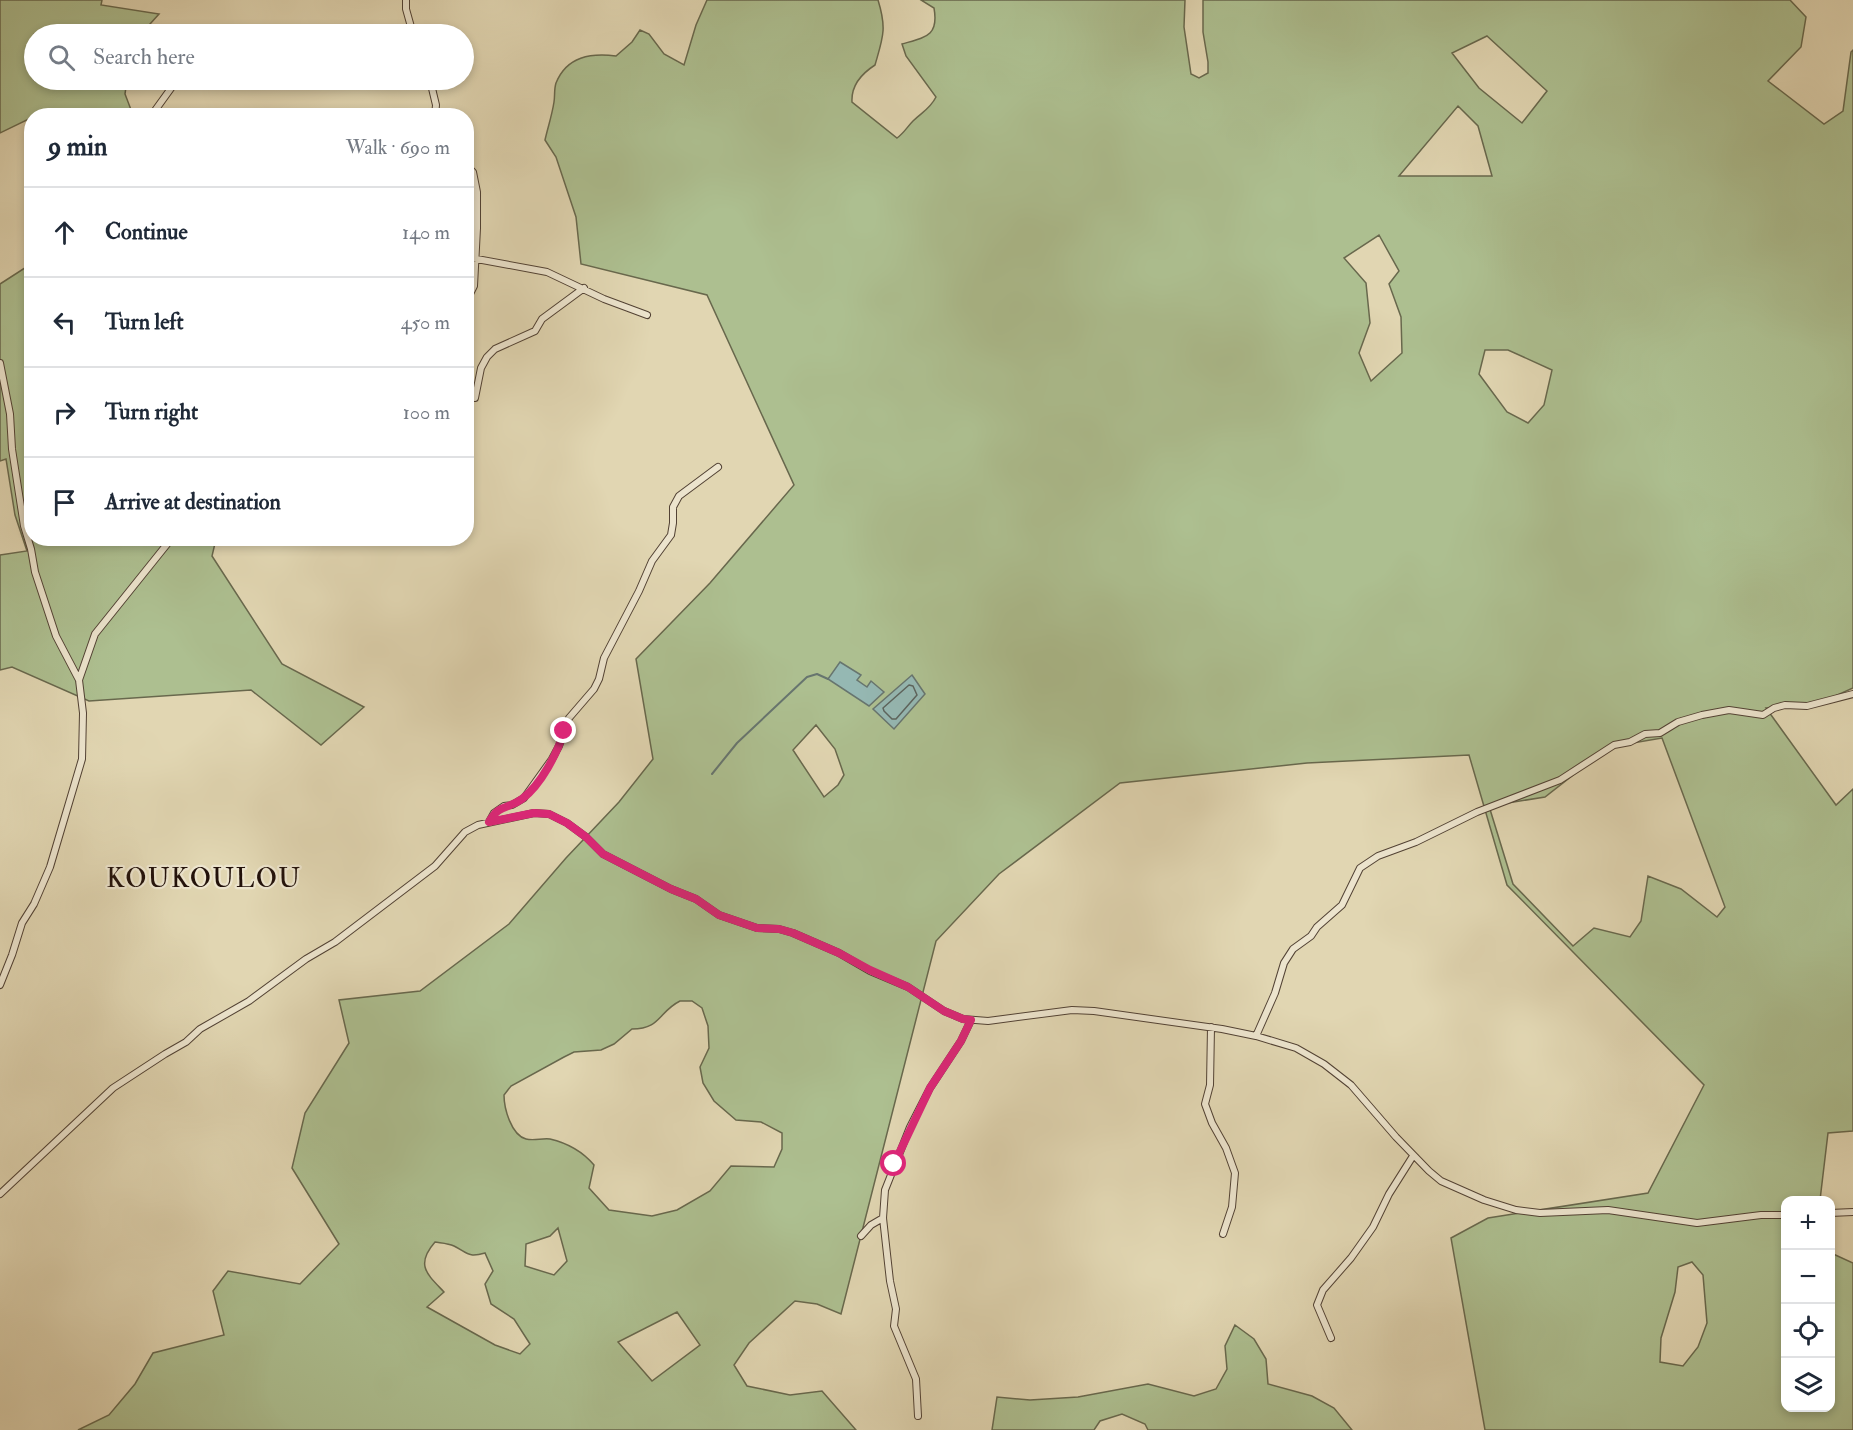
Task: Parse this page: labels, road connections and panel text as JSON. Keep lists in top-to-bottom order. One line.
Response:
{"districts":["KOUKOULOU"],"page":{"search":"Search here","heading":["9 min","Walk · 690 m"],"list":[["Continue","140 m"],["Turn left","450 m"],["Turn right","100 m"],"Arrive at destination"],"map_buttons":["+","−"]}}
